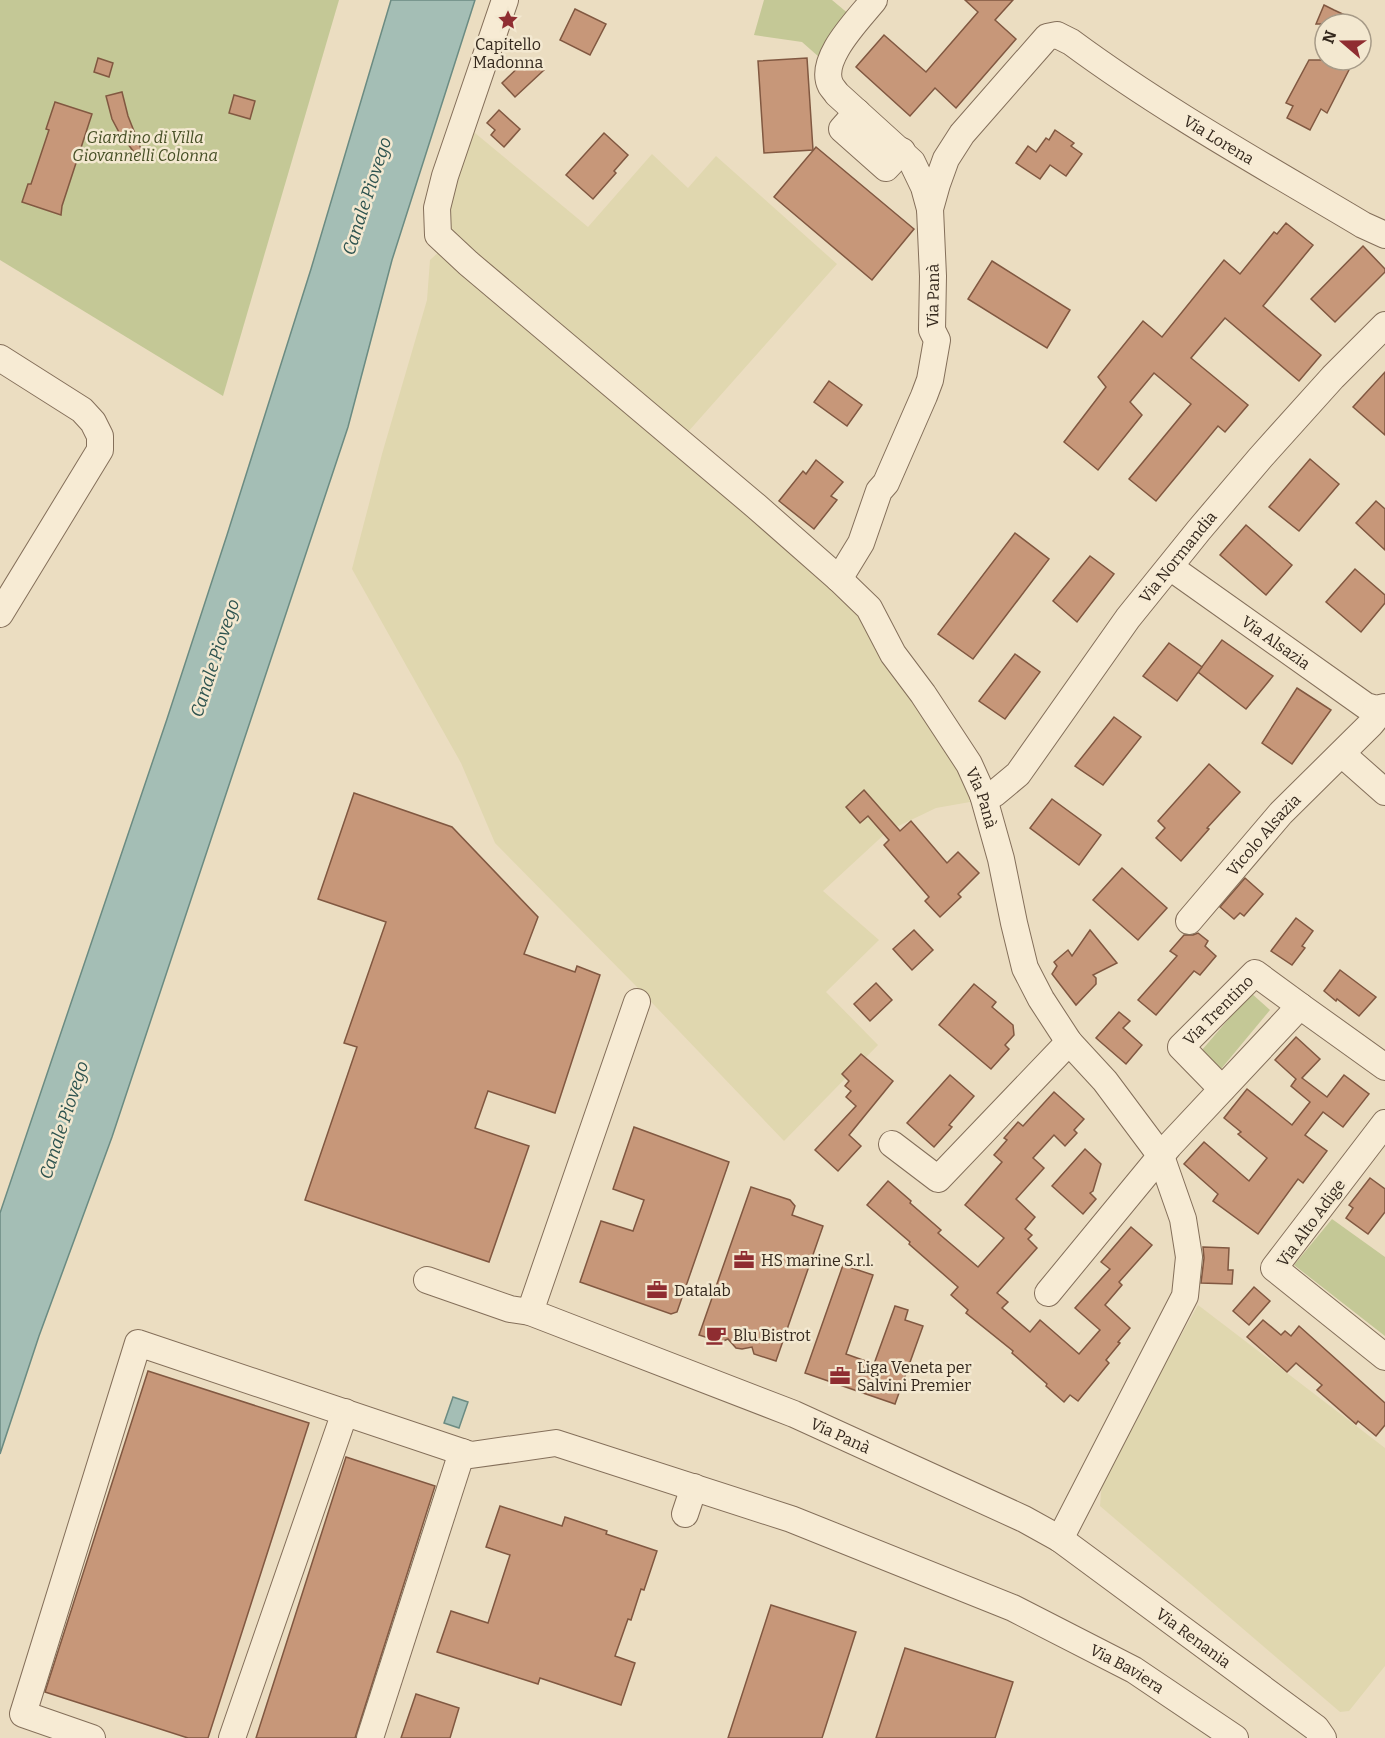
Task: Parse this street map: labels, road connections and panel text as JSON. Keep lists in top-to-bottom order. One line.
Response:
{"streets":{"street":["Via Lorena","Via Panà","Via Normandia","Via Alsazia","Vicolo Alsazia","Via Trentino","Via Alto Adige","Via Renania","Via Baviera"]},"crossings":[["Via Lorena","Via Panà"],["Via Panà","Via Normandia"],["Via Panà","Via Renania"],["Via Normandia","Via Alsazia"],["Via Alsazia","Vicolo Alsazia"]],"water":["Canale Piovego"],"parks":["Giardino di Villa Giovannelli Colonna"],"places":{"place":["Capitello Madonna"],"office":["HS marine S.r.l.","Datalab","Liga Veneta per Salvini Premier"],"cafe":["Blu Bistrot"]},"north":"left"}
